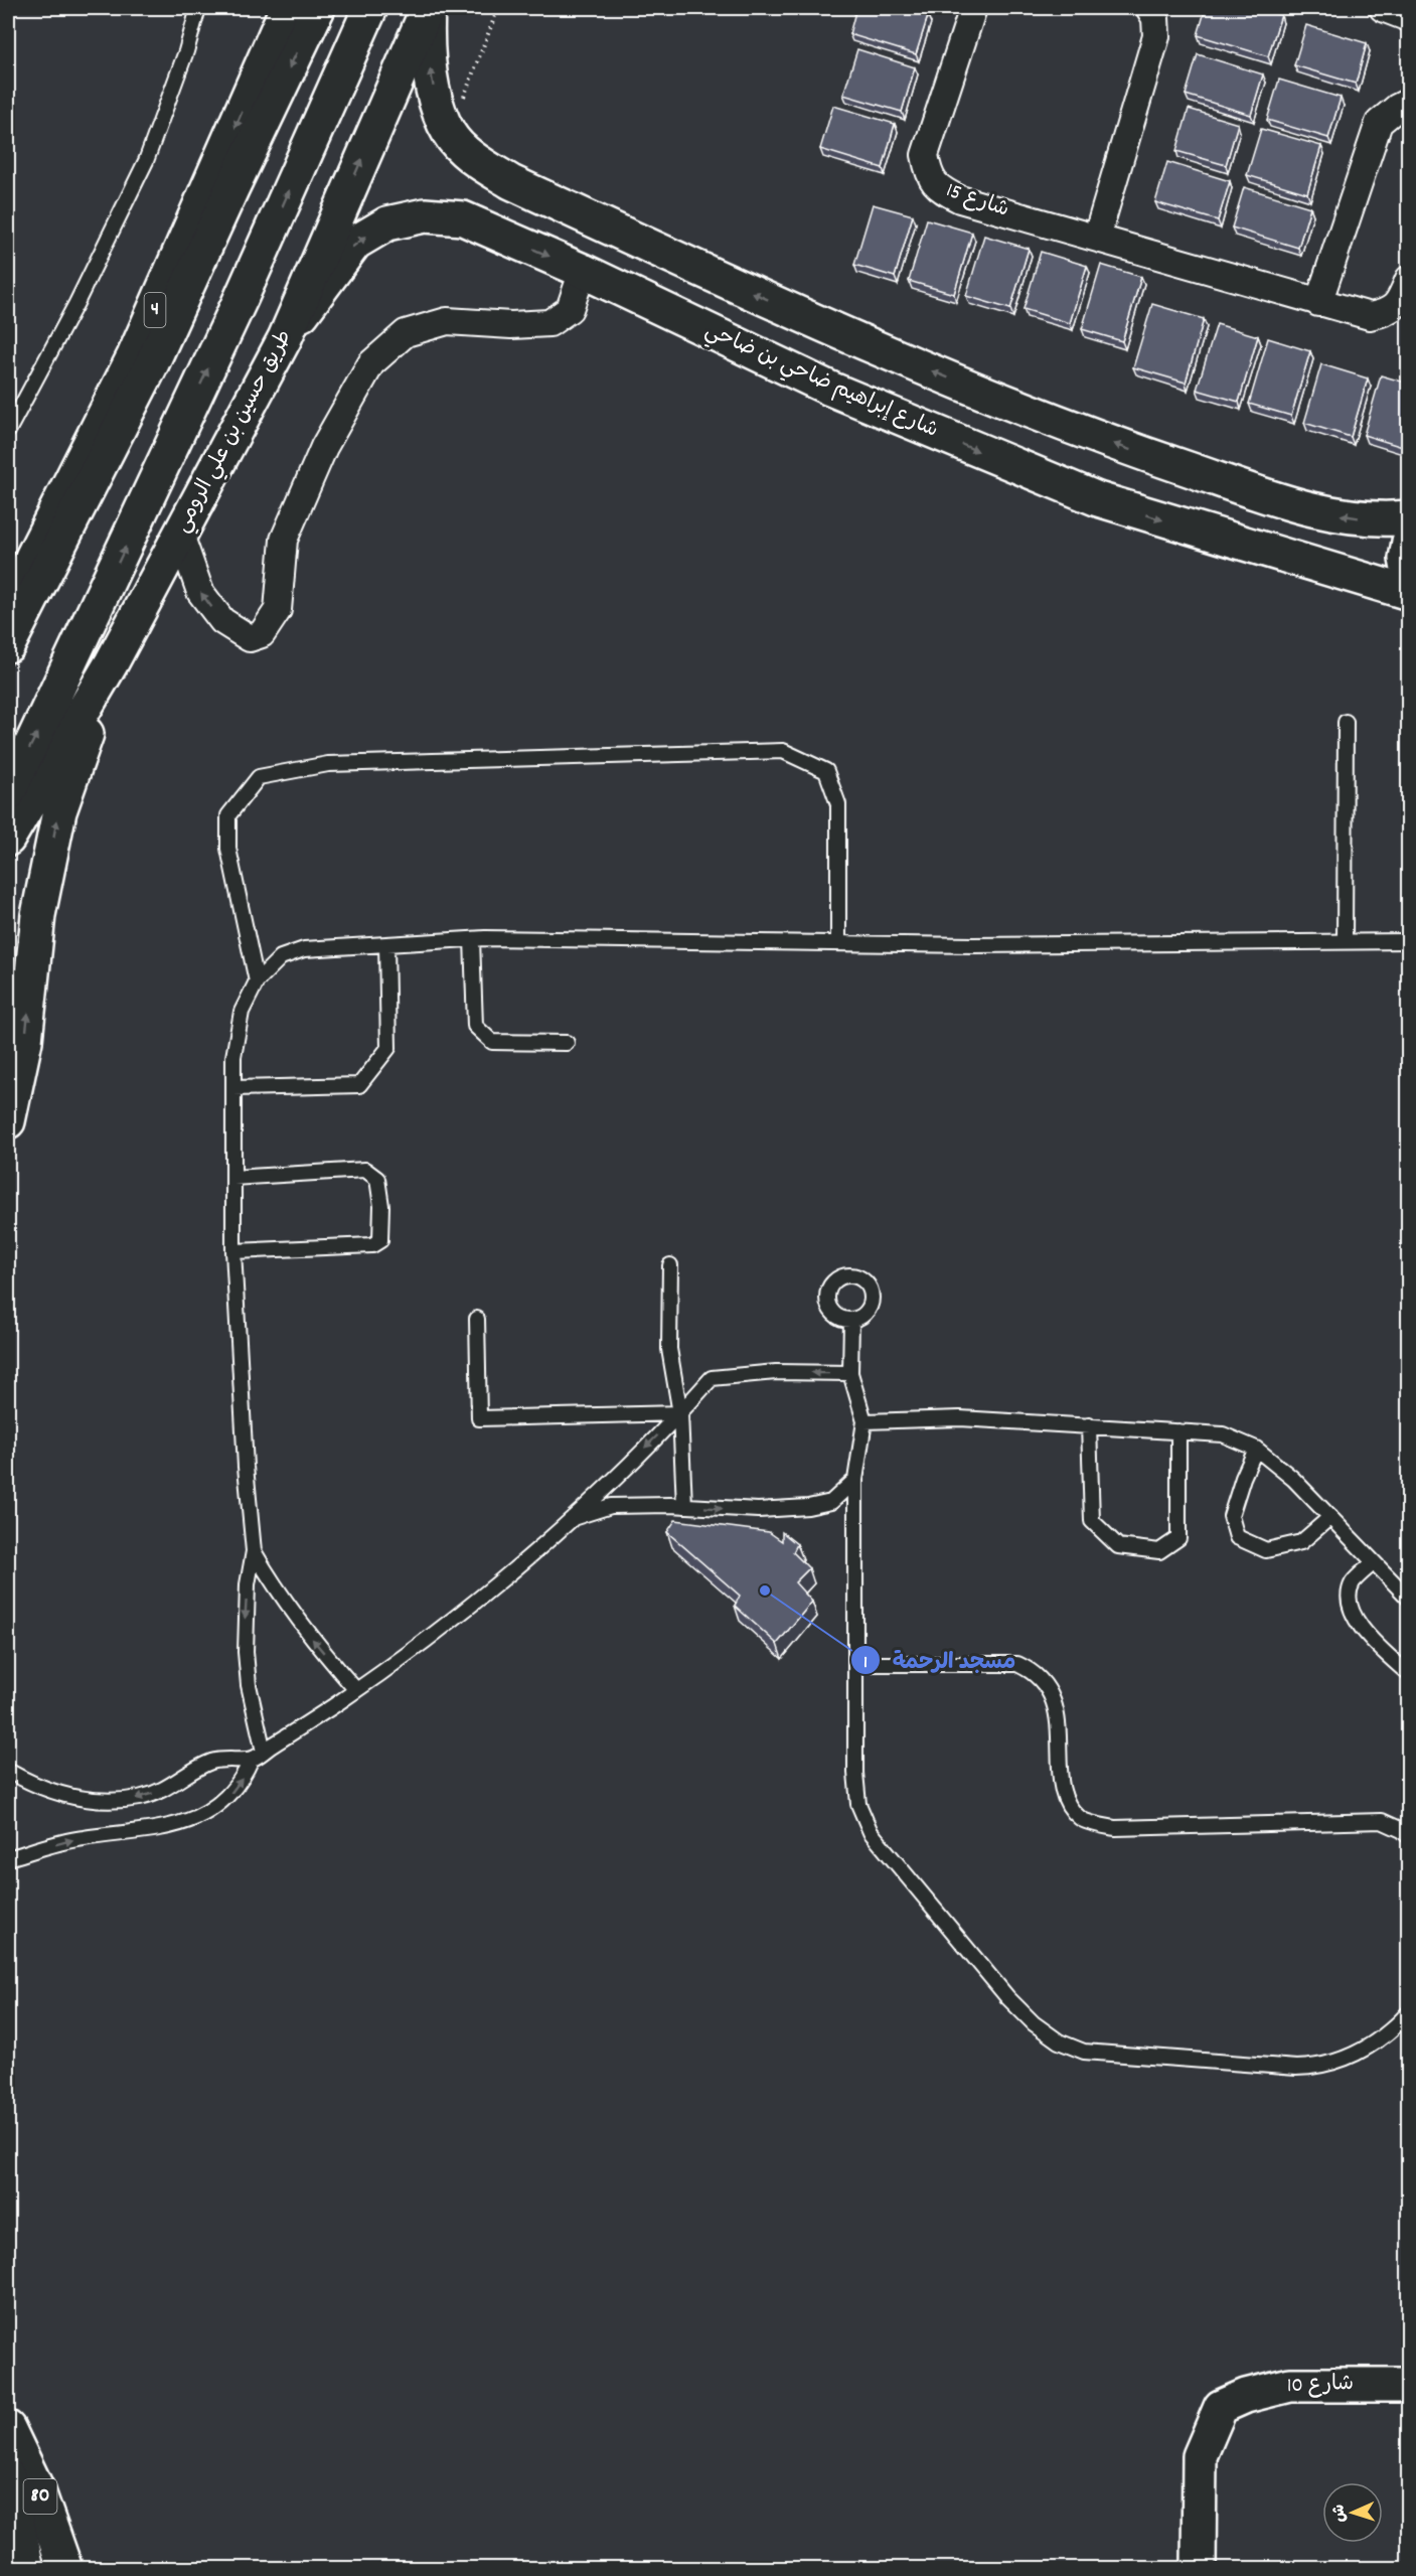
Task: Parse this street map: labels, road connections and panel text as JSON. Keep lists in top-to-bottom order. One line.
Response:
{"streets":{"main road":["4","شارع إبراهيم ضاحي بن ضاحي","طريق حسين بن علي الرومي","شارع 10","80"],"street":["شارع 15"]},"crossings":[["شارع إبراهيم ضاحي بن ضاحي","طريق حسين بن علي الرومي"]],"places":["مسجد الرحمة"],"north":"left"}
